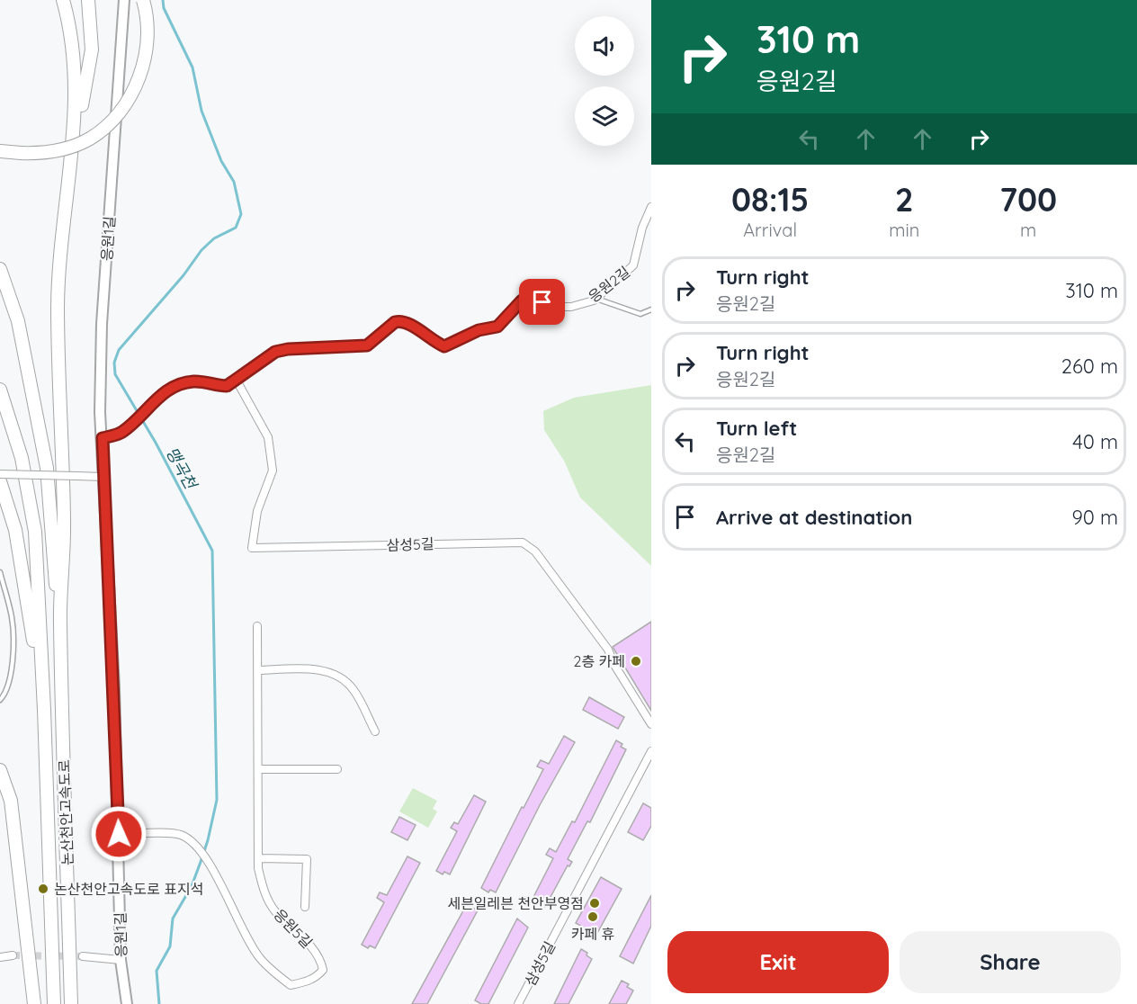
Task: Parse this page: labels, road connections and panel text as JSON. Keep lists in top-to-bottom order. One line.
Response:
{"streets":{"highway":["논산천안고속도로"],"street":["응원1길","응원2길","삼성5길","응원5길"]},"crossings":[["응원1길","응원2길"],["응원1길","응원5길"],["응원2길","삼성5길"]],"water":["맹곡천"],"places":["2층 카페","논산천안고속도로 표지석","세븐일레븐 천안부영점","카페 휴"],"page":{"turn":["310 m","응원2길"],"eta":["08:15","Arrival","2","min","700","m"],"list":[{"name":"Turn right","note":"응원2길","value":"310 m"},{"name":"Turn right","note":"응원2길","value":"260 m"},{"name":"Turn left","note":"응원2길","value":"40 m"},{"name":"Arrive at destination","value":"90 m"}],"buttons":["Exit","Share"]}}
